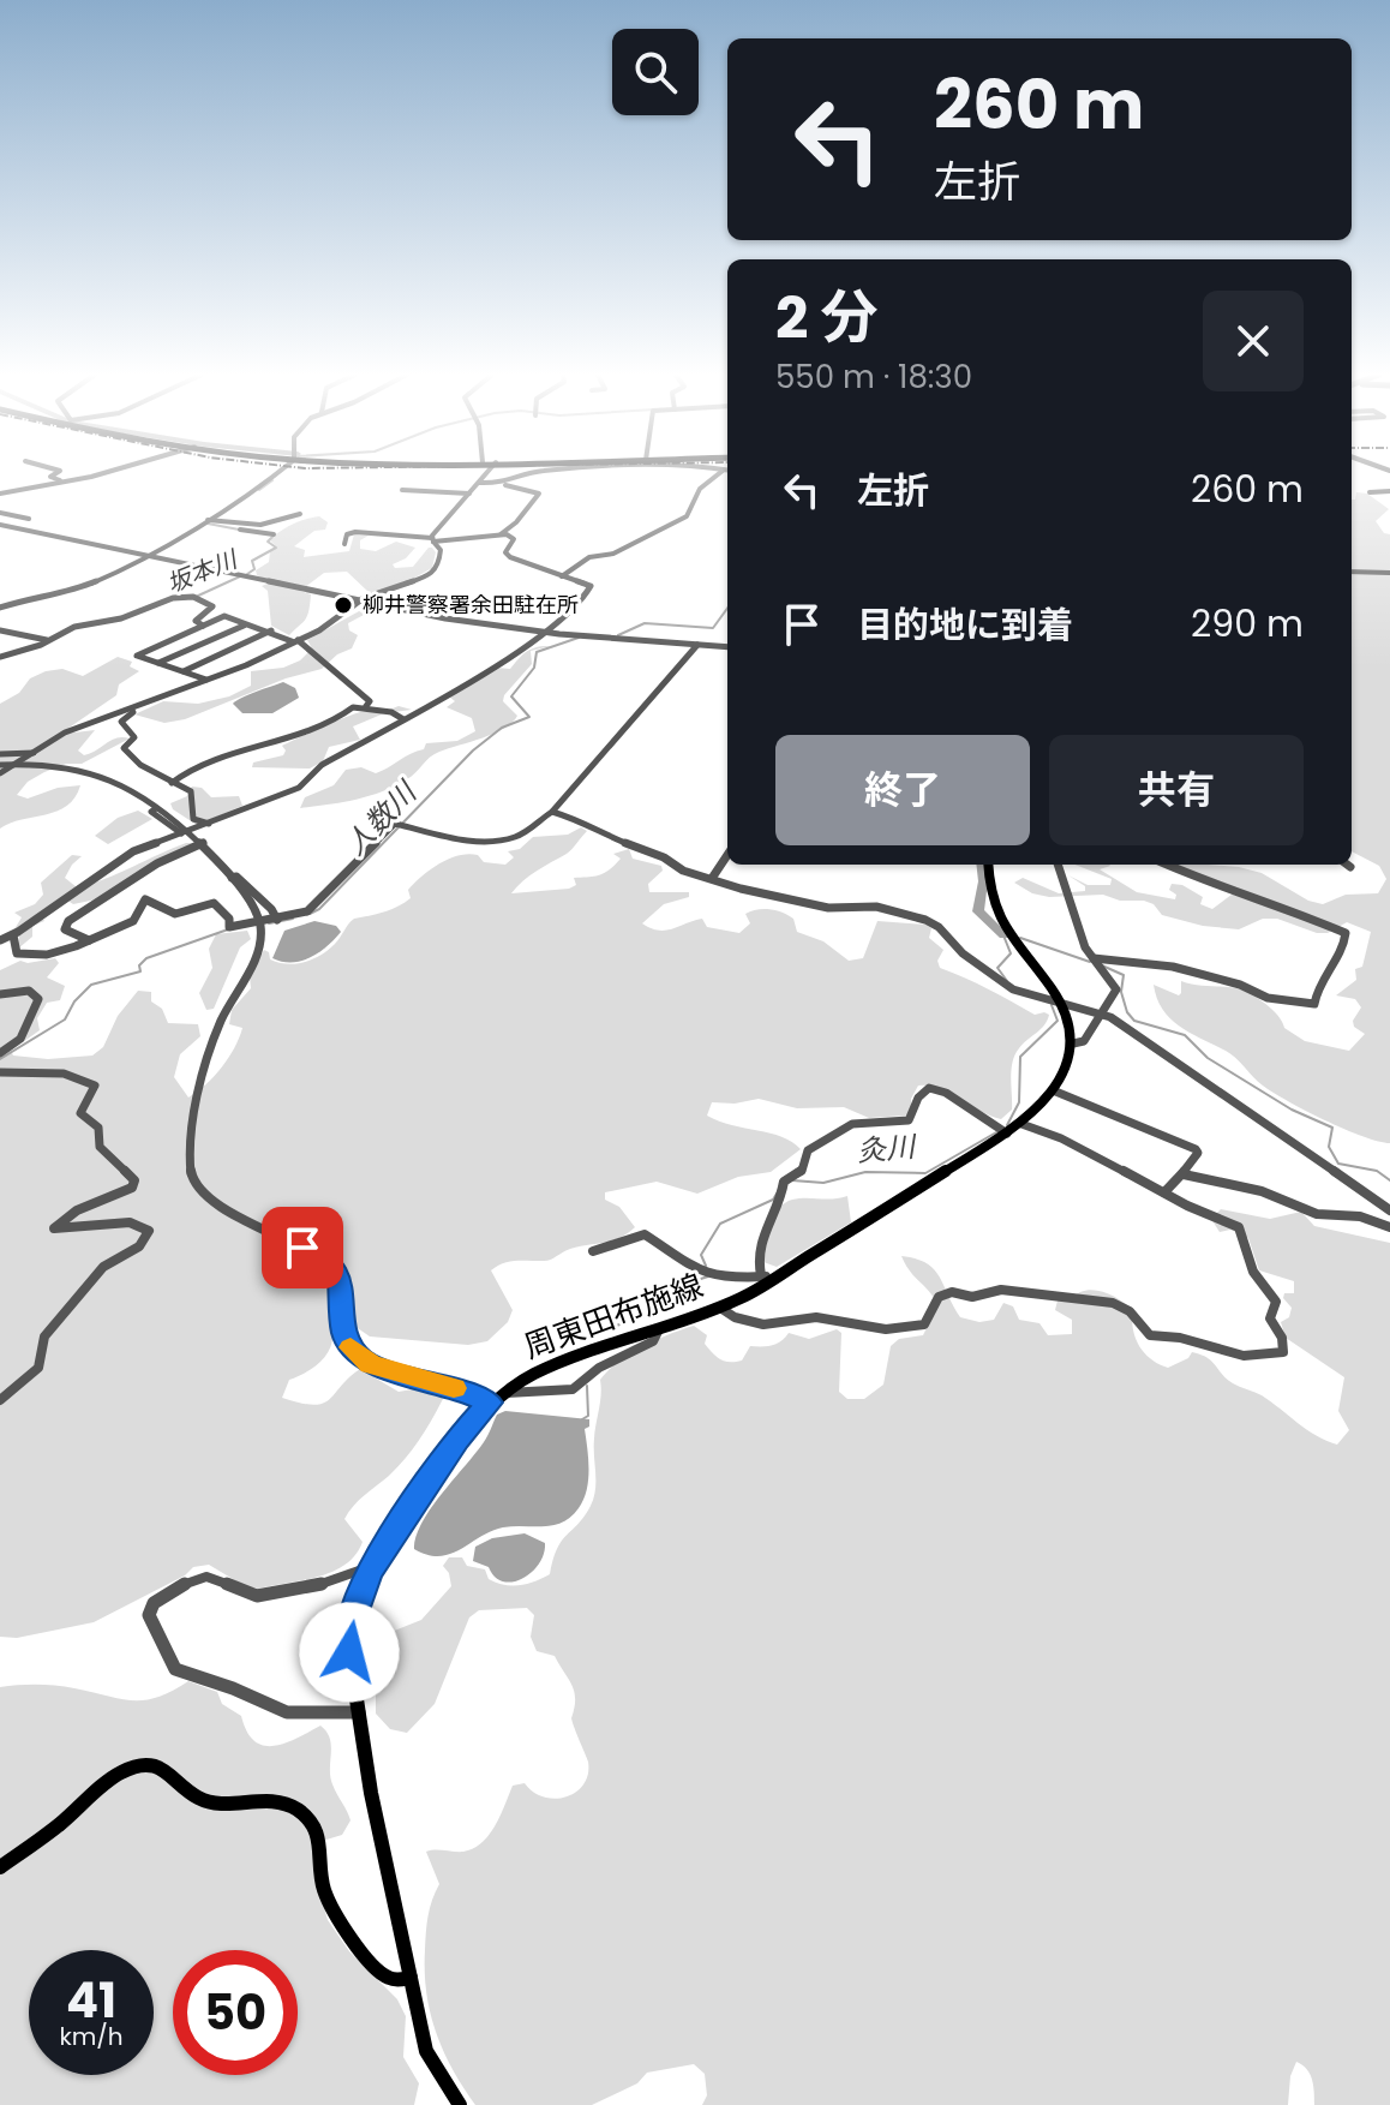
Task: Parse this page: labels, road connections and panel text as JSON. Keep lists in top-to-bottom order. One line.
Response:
{"streets":{"main road":["周東田布施線"]},"water":["坂本川","人数川","灸川"],"places":["柳井警察署余田駐在所"],"page":{"turn":["260 m","左折"],"heading":["2 分","550 m · 18:30"],"list":[{"name":"左折","value":"260 m"},{"name":"目的地に到着","value":"290 m"}],"buttons":["終了","共有"],"speed":"41 km/h","limit":"50"}}
